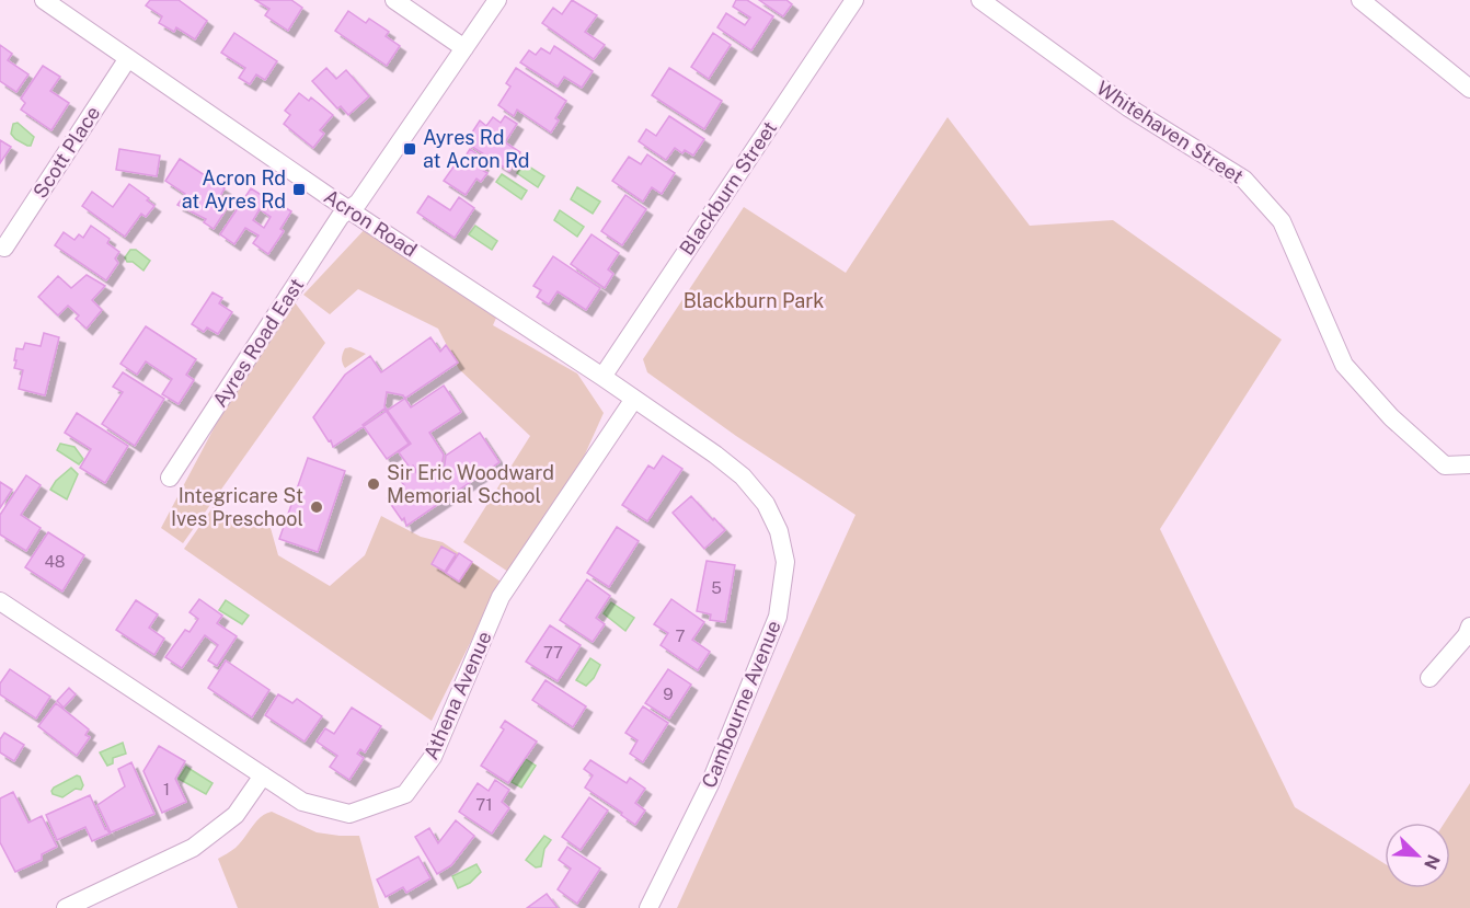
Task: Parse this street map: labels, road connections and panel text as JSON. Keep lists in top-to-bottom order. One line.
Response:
{"streets":{"street":["Whitehaven Street","Scott Place","Blackburn Street","Acron Road","Ayres Road East","Athena Avenue","Cambourne Avenue"]},"crossings":[["Scott Place","Acron Road"],["Blackburn Street","Acron Road"],["Acron Road","Ayres Road East"],["Acron Road","Athena Avenue"],["Acron Road","Cambourne Avenue"],["Athena Avenue","Cambourne Avenue"]],"parks":["Blackburn Park"],"places":{"transit":["Ayres Rd at Acron Rd","Acron Rd at Ayres Rd"],"other":["Sir Eric Woodward Memorial School","Integricare St Ives Preschool"]},"house_numbers":["48","5","7","77","9","1","71"],"north":"bottom right"}
